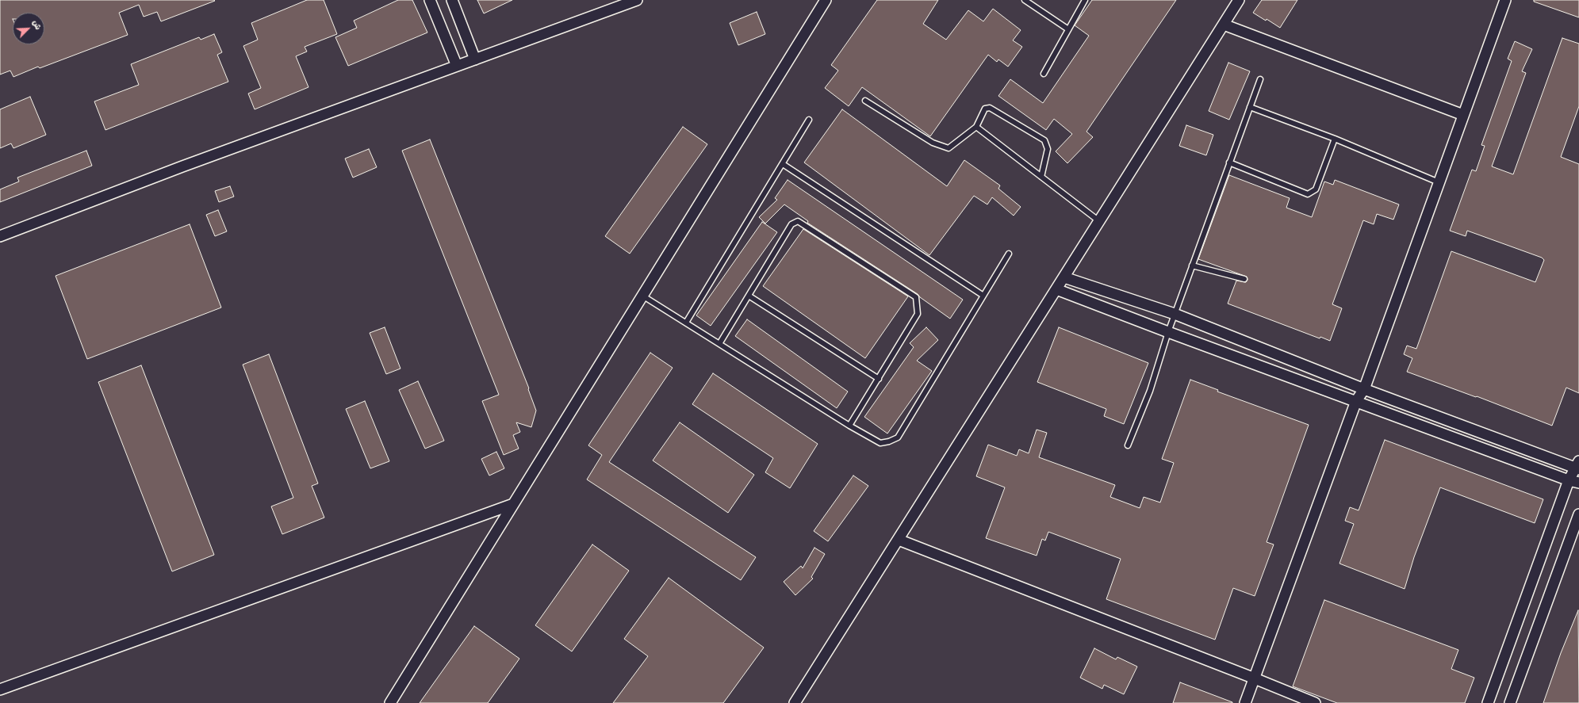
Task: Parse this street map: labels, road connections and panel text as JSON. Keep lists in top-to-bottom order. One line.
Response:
{"north":"top right"}
